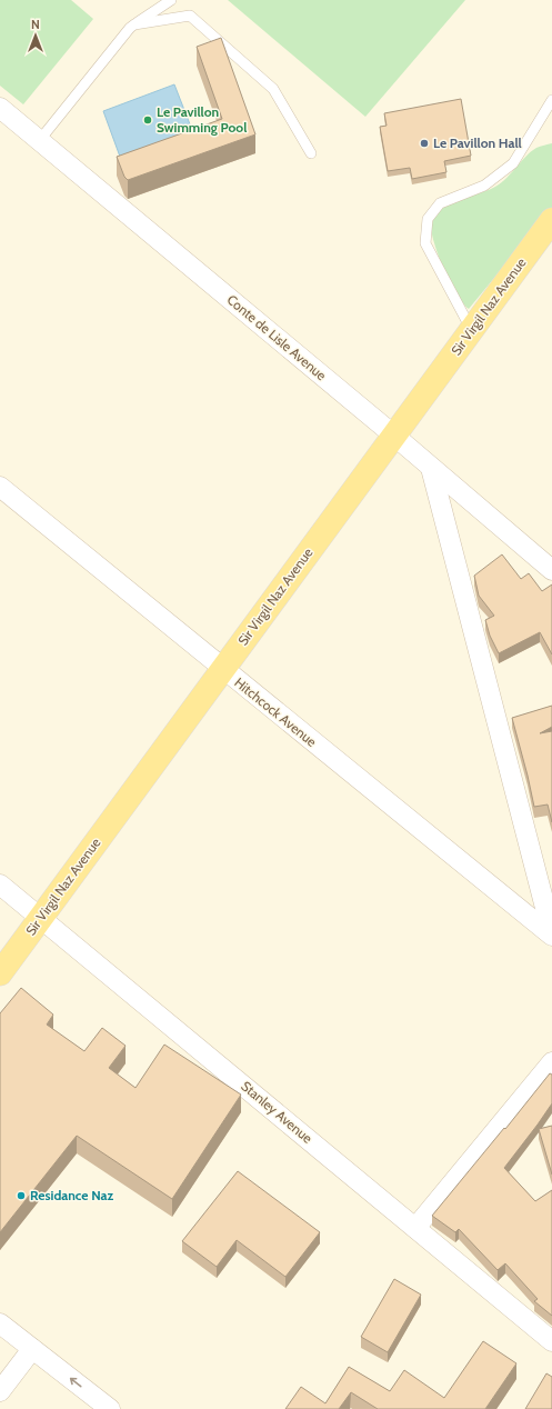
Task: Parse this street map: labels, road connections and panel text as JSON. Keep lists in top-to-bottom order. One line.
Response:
{"streets":{"main road":["Sir Virgil Naz Avenue"],"street":["Conte de Lisle Avenue","Hitchcock Avenue","Stanley Avenue"]},"crossings":[["Sir Virgil Naz Avenue","Conte de Lisle Avenue"],["Sir Virgil Naz Avenue","Hitchcock Avenue"],["Sir Virgil Naz Avenue","Stanley Avenue"]],"places":["Le Pavillon Swimming Pool","Le Pavillon Hall","Residance Naz"],"north":"top"}
